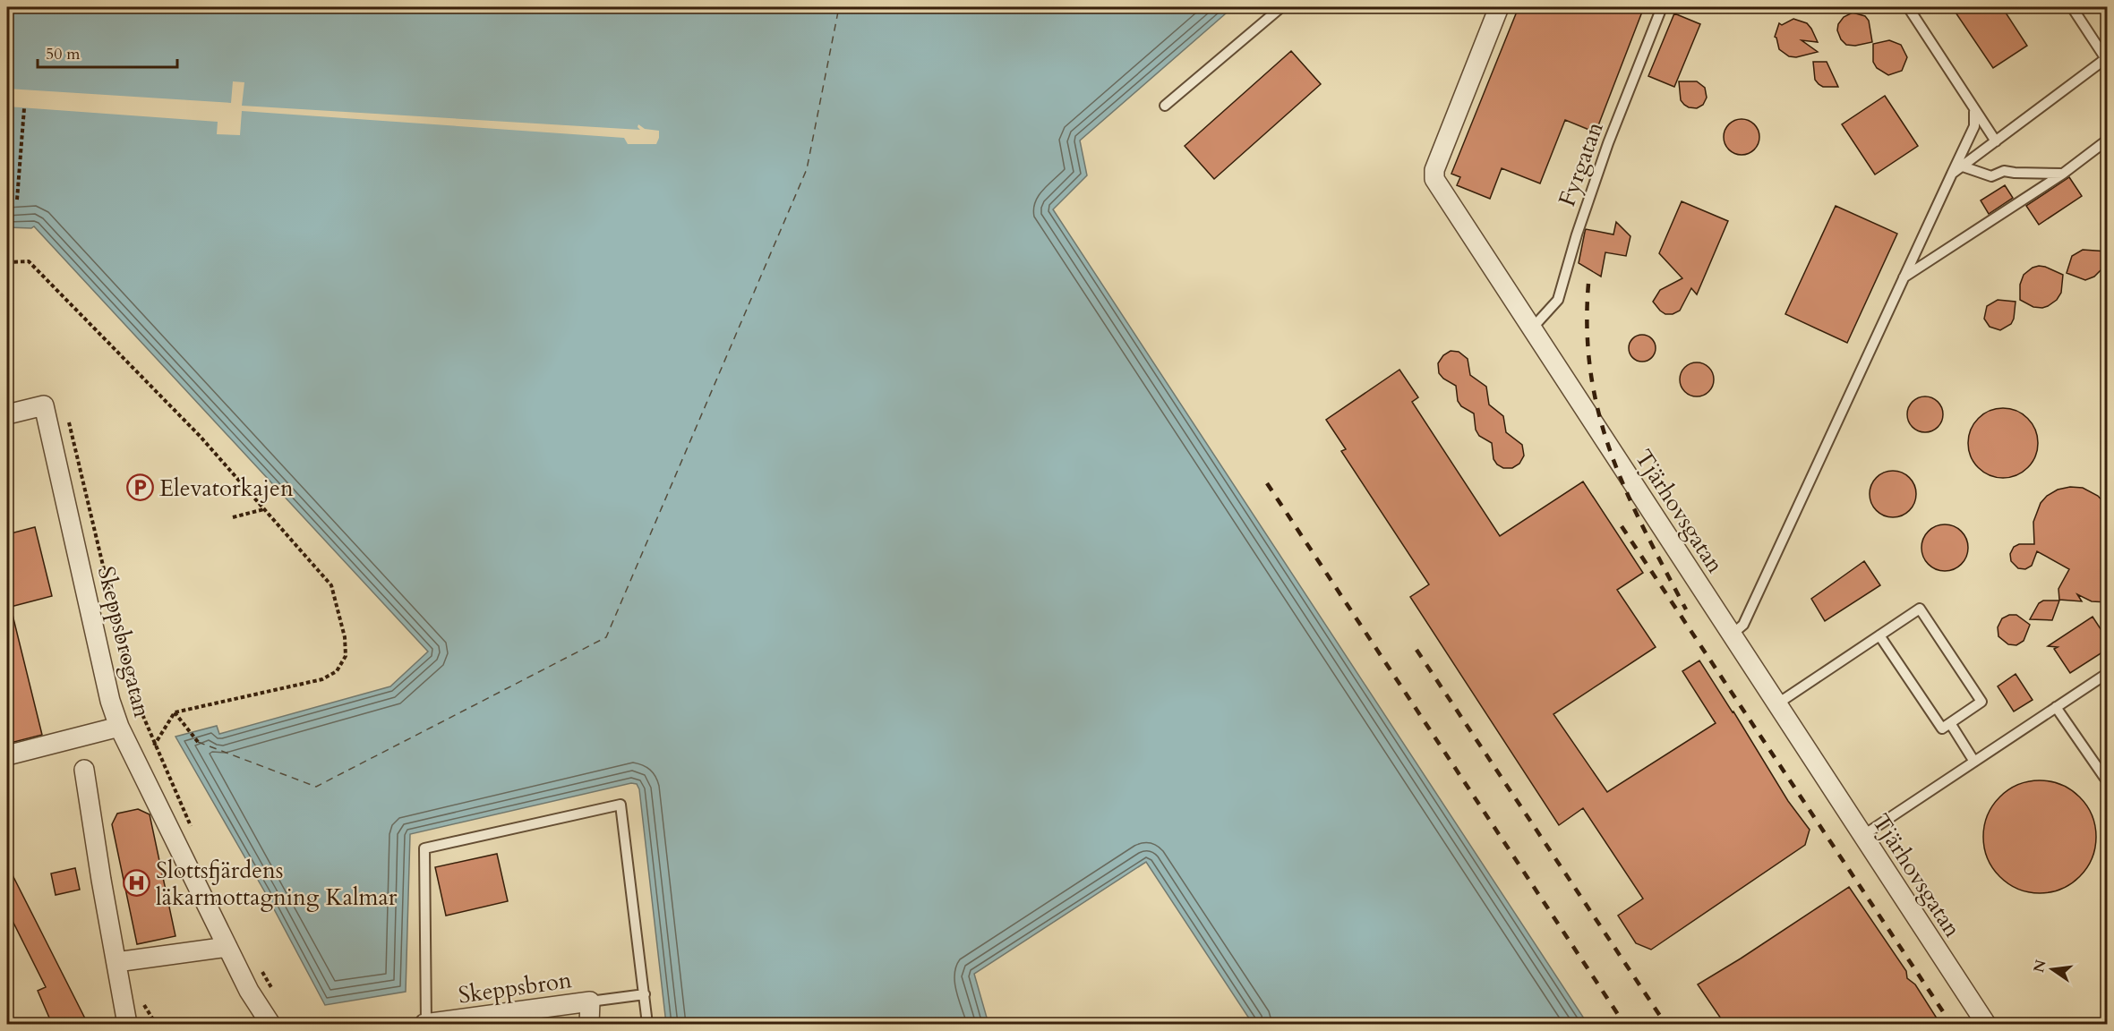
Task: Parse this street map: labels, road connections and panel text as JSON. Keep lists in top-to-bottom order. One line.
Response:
{"streets":{"street":["Tjärhovsgatan","Skeppsbrogatan","Skeppsbron"],"lane":["Fyrgatan"]},"crossings":[["Fyrgatan","Tjärhovsgatan"]],"places":{"parking":["Elevatorkajen"],"hospital":["Slottsfjärdens läkarmottagning Kalmar"]},"scale_bar":"50 m","north":"left"}
